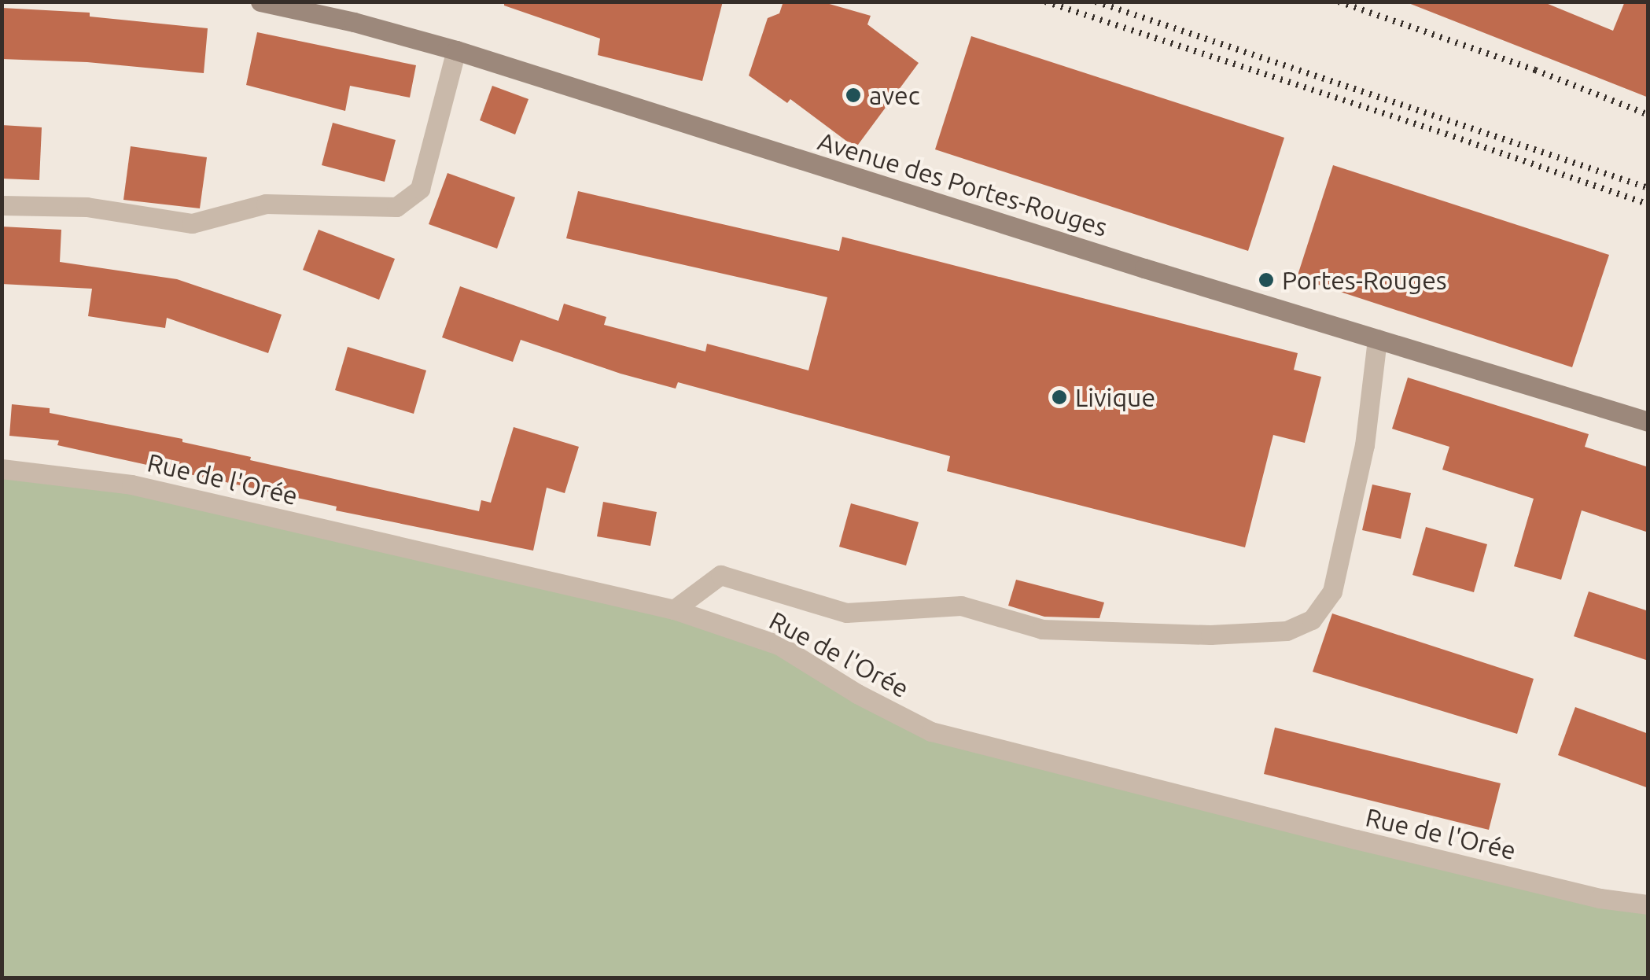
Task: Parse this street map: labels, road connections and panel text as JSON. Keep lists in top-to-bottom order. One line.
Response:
{"streets":{"main road":["Avenue des Portes-Rouges"],"street":["Rue de l'Orée"]},"places":["avec","Portes-Rouges","Livique"]}
